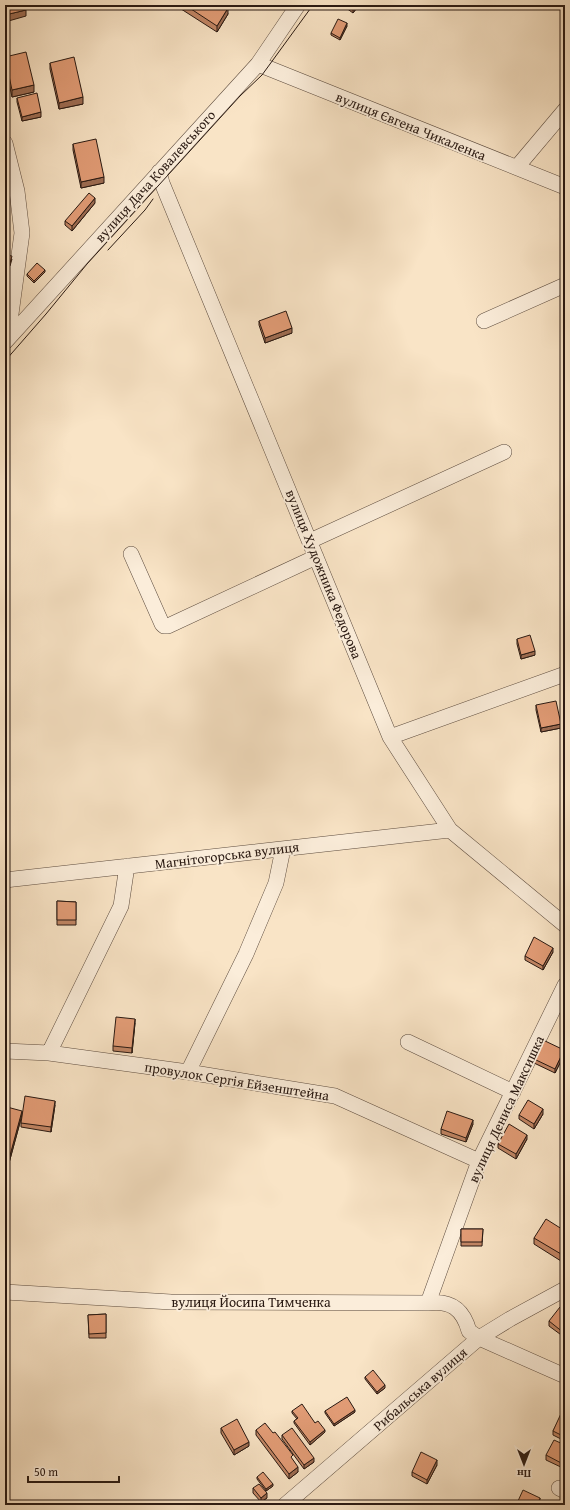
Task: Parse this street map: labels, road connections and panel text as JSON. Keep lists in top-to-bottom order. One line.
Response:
{"streets":{"street":["вулиця Євгена Чикаленка","вулиця Дача Ковалевського","вулиця Художника Федорова","Магнітогорська вулиця","провулок Сергія Ейзенштейна","вулиця Дениса Максишка","вулиця Йосипа Тимченка","Рибальська вулиця"]},"crossings":[["вулиця Євгена Чикаленка","вулиця Дача Ковалевського"],["вулиця Дача Ковалевського","вулиця Художника Федорова"],["вулиця Художника Федорова","Магнітогорська вулиця"],["провулок Сергія Ейзенштейна","вулиця Дениса Максишка"],["вулиця Дениса Максишка","вулиця Йосипа Тимченка"],["вулиця Йосипа Тимченка","Рибальська вулиця"]],"scale_bar":"50 m","north":"bottom"}
